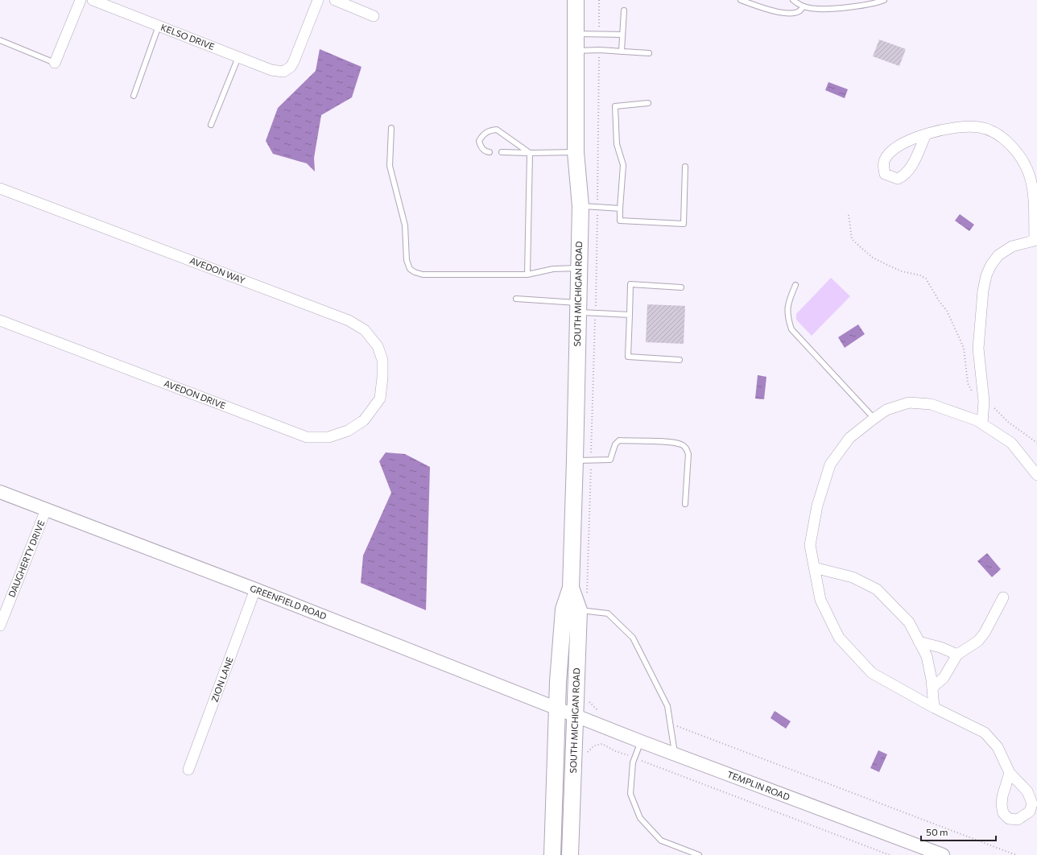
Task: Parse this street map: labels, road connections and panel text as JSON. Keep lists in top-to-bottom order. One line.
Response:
{"streets":{"main road":["SOUTH MICHIGAN ROAD"],"street":["KELSO DRIVE","AVEDON WAY","AVEDON DRIVE","DAUGHERTY DRIVE","GREENFIELD ROAD","ZION LANE","TEMPLIN ROAD"]},"crossings":[["AVEDON WAY","AVEDON DRIVE"],["SOUTH MICHIGAN ROAD","GREENFIELD ROAD"],["SOUTH MICHIGAN ROAD","TEMPLIN ROAD"],["DAUGHERTY DRIVE","GREENFIELD ROAD"],["GREENFIELD ROAD","ZION LANE"],["GREENFIELD ROAD","TEMPLIN ROAD"]],"scale_bar":"50 m"}
